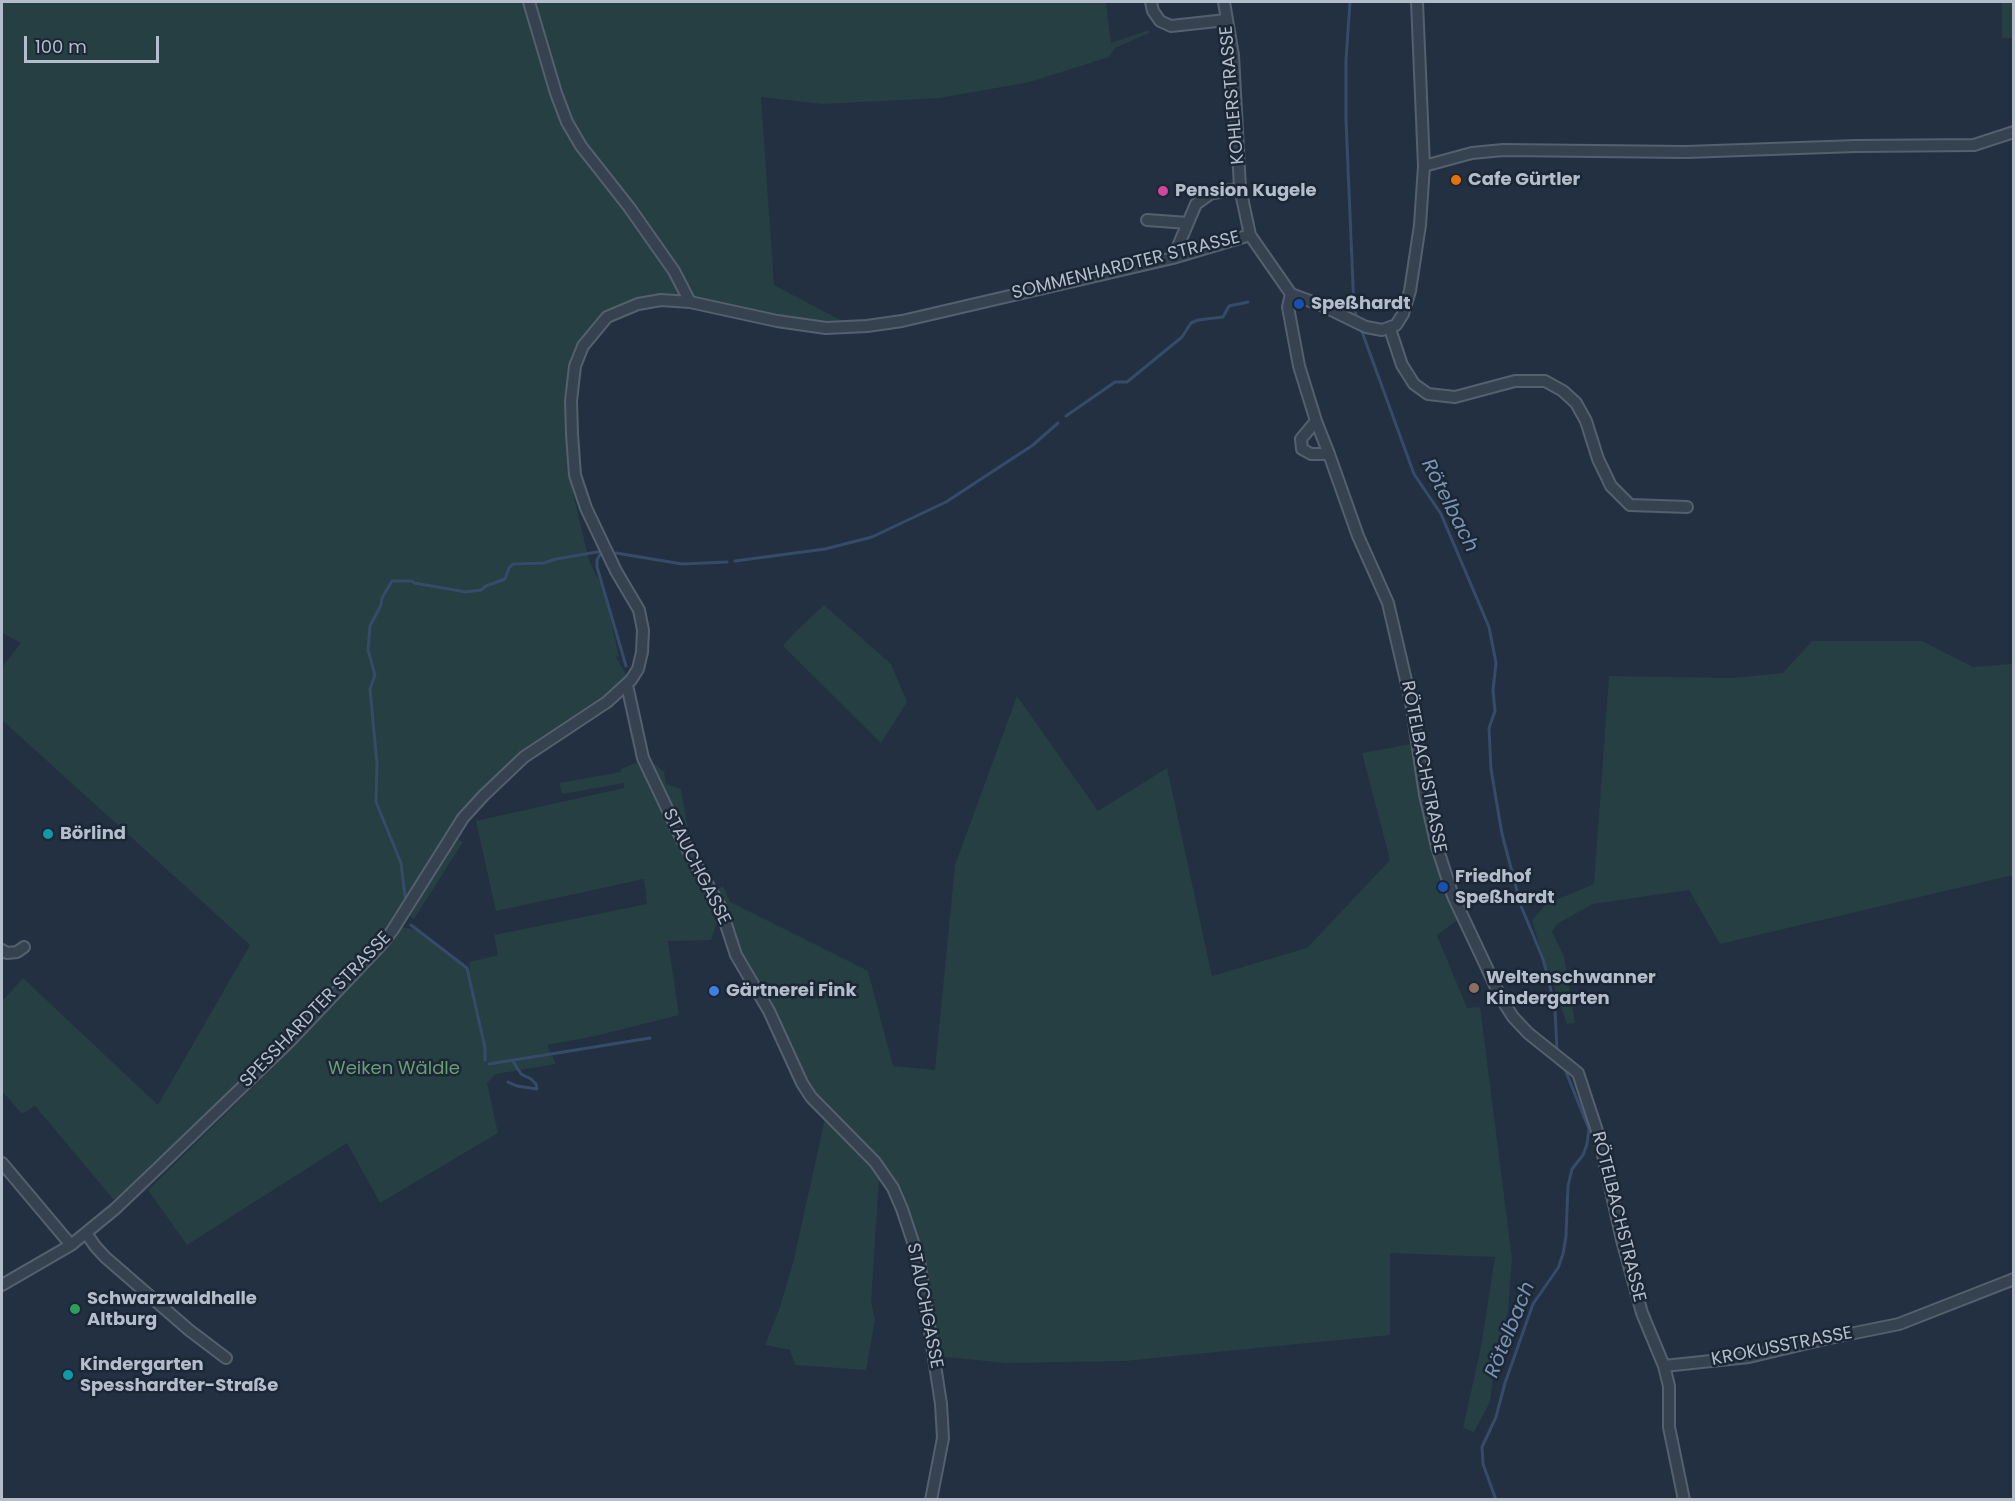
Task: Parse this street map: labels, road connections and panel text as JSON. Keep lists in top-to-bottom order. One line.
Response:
{"streets":{"street":["KOHLERSTRASSE","SOMMENHARDTER STRASSE","RÖTELBACHSTRASSE","STAUCHGASSE","SPESSHARDTER STRASSE","KROKUSSTRASSE"]},"crossings":[["KOHLERSTRASSE","SOMMENHARDTER STRASSE"],["SOMMENHARDTER STRASSE","RÖTELBACHSTRASSE"],["SOMMENHARDTER STRASSE","SPESSHARDTER STRASSE"],["RÖTELBACHSTRASSE","KROKUSSTRASSE"],["STAUCHGASSE","SPESSHARDTER STRASSE"]],"water":["Rötelbach"],"parks":["Weiken Wäldle"],"places":["Cafe Gürtler","Pension Kugele","Speßhardt","Börlind","Friedhof Speßhardt","Weltenschwanner Kindergarten","Gärtnerei Fink","Schwarzwaldhalle Altburg","Kindergarten Spesshardter-Straße"],"scale_bar":"100 m"}
